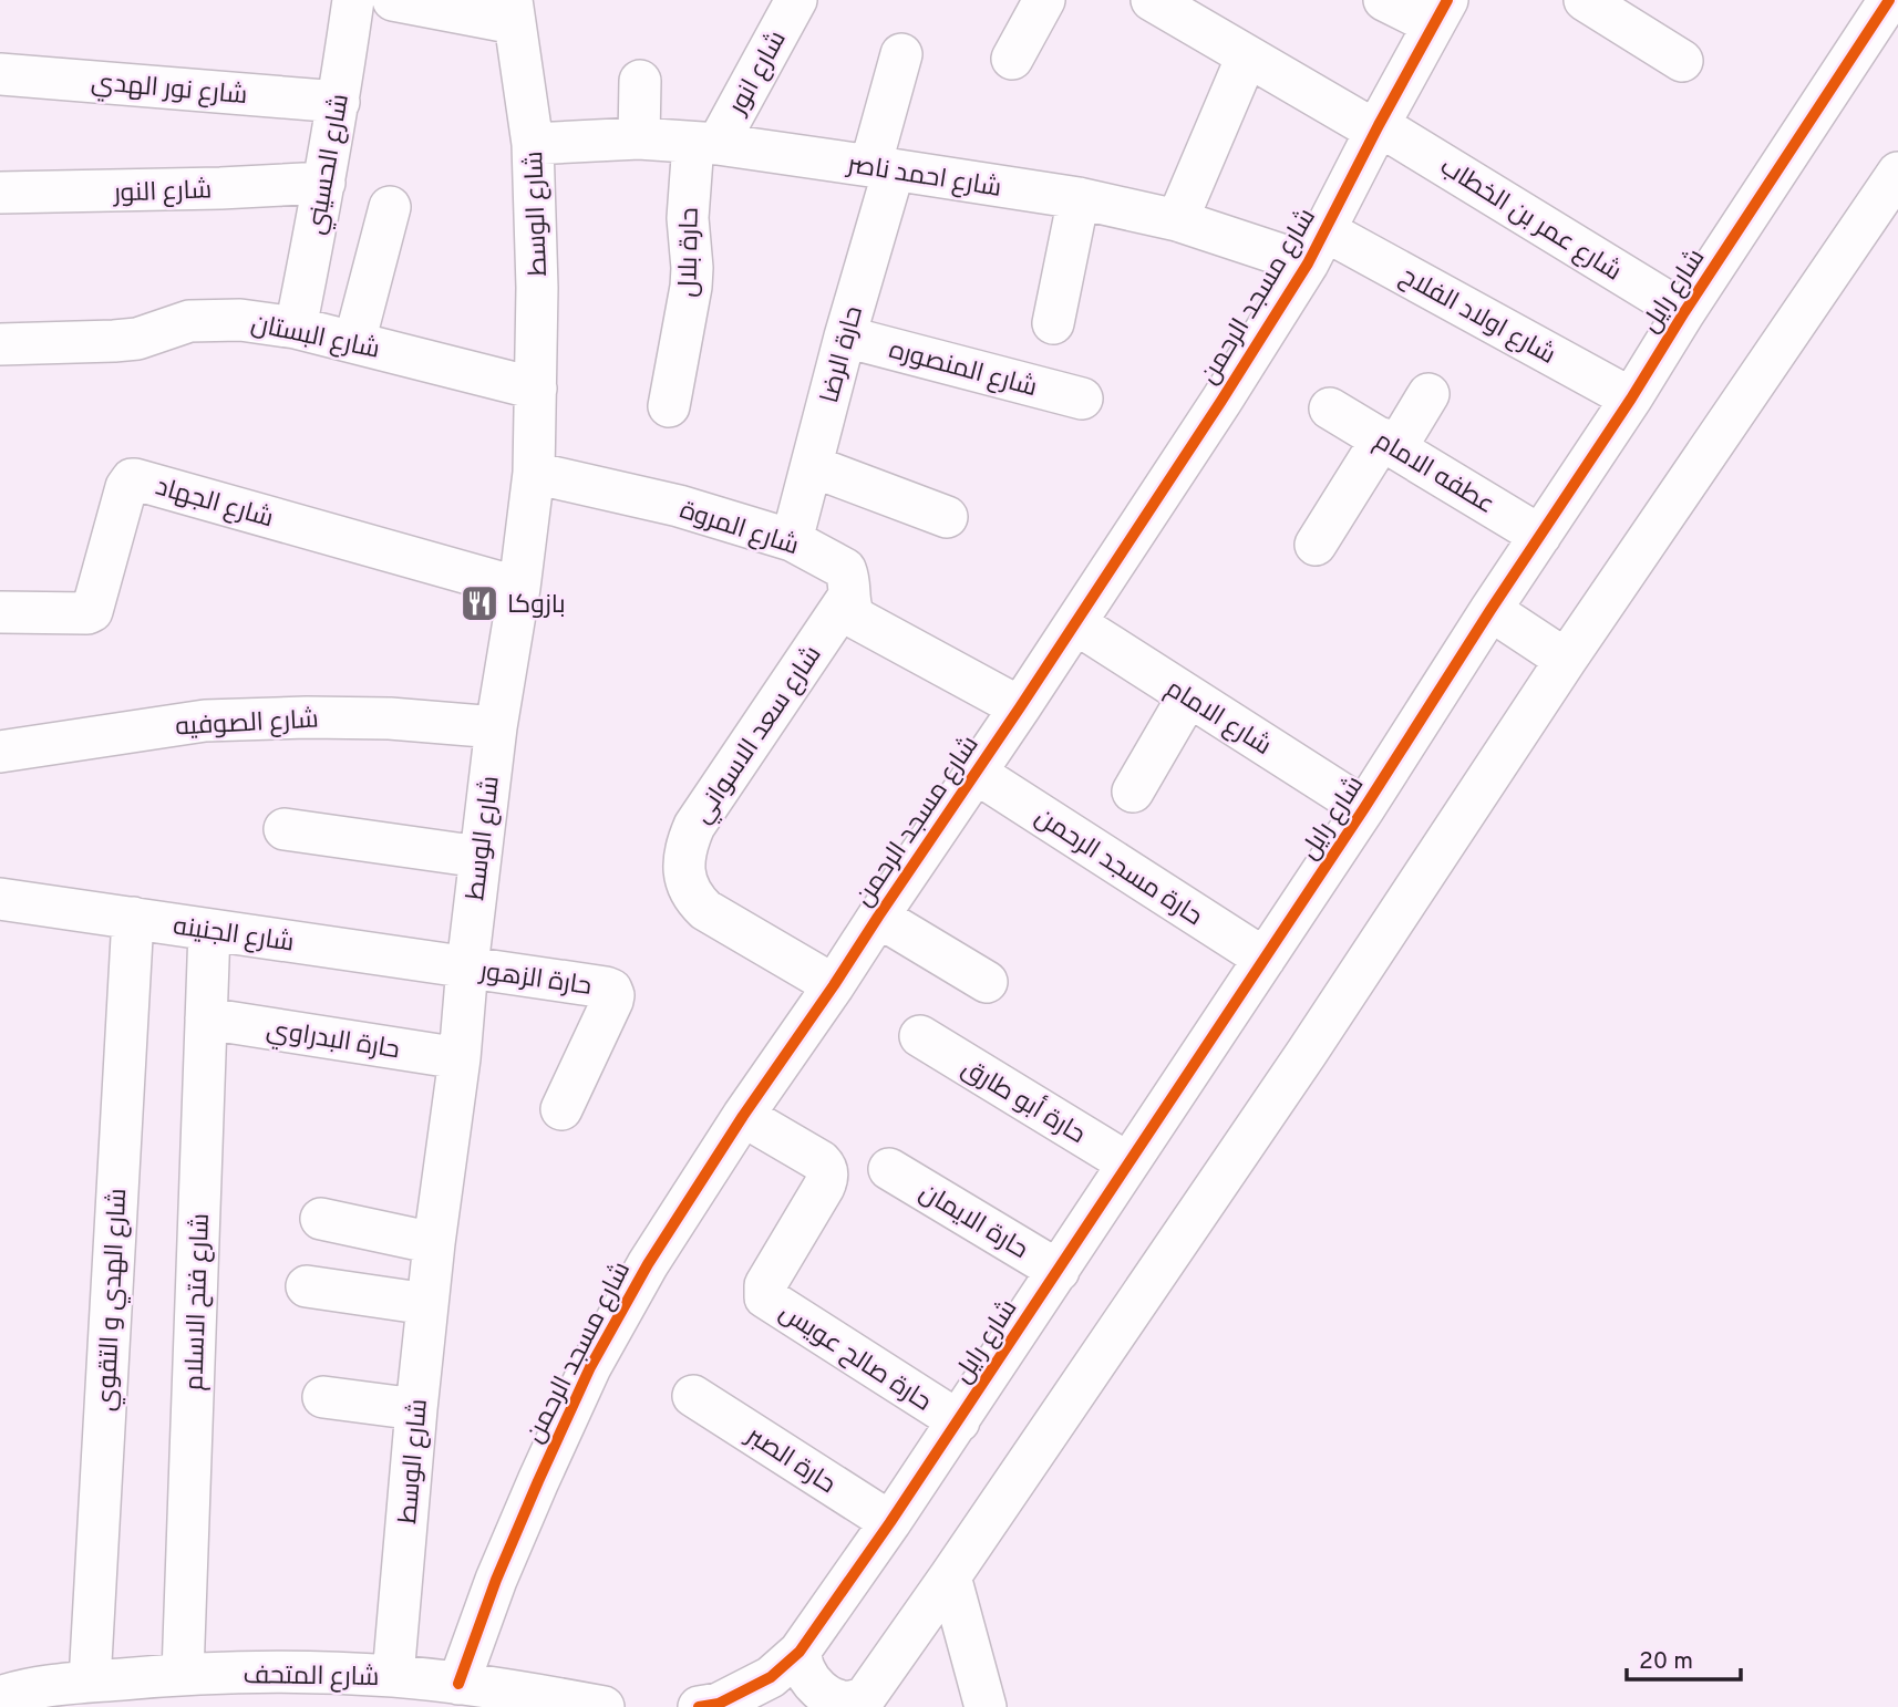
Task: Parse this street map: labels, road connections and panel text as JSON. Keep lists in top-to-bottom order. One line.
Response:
{"streets":{"street":["شارع انور","شارع نور الهدي","شارع الحسيني","شارع احمد ناصر","شارع النور","شارع الوسط","شارع عمر بن الخطاب","حارة بلال","شارع رايل","شارع مسجد الرحمن","شارع اولاد الفلاح","شارع البستان","حارة الرضا","شارع المنصوره","عطفه الامام","شارع الجهاد","شارع المروة","شارع الامام","شارع الصوفيه","شارع سعد الاسواني","حارة مسجد الرحمن","شارع الجنينه","حارة الزهور","حارة البدراوي","حارة أبو طارق","حارة الايمان","شارع الهدي و التقوي","شارع فتح الاسلام","حارة صالح عويس","حارة الصبر","شارع المتحف"]},"crossings":[["شارع انور","شارع احمد ناصر"],["شارع انور","حارة بلال"],["شارع نور الهدي","شارع الحسيني"],["شارع الحسيني","شارع النور"],["شارع الحسيني","شارع البستان"],["شارع احمد ناصر","شارع الوسط"],["شارع احمد ناصر","حارة بلال"],["شارع احمد ناصر","شارع مسجد الرحمن"],["شارع احمد ناصر","شارع اولاد الفلاح"],["شارع احمد ناصر","حارة الرضا"],["شارع الوسط","شارع البستان"],["شارع الوسط","شارع الجهاد"],["شارع الوسط","شارع المروة"],["شارع الوسط","شارع الصوفيه"],["شارع الوسط","شارع الجنينه"],["شارع الوسط","حارة الزهور"],["شارع الوسط","حارة البدراوي"],["شارع الوسط","شارع المتحف"],["شارع عمر بن الخطاب","شارع رايل"],["شارع عمر بن الخطاب","شارع مسجد الرحمن"],["شارع رايل","شارع اولاد الفلاح"],["شارع رايل","عطفه الامام"],["شارع رايل","شارع الامام"],["شارع رايل","حارة مسجد الرحمن"],["شارع رايل","حارة أبو طارق"],["شارع رايل","حارة الايمان"],["شارع رايل","حارة صالح عويس"],["شارع رايل","حارة الصبر"],["شارع مسجد الرحمن","شارع اولاد الفلاح"],["شارع مسجد الرحمن","شارع المروة"],["شارع مسجد الرحمن","شارع الامام"],["شارع مسجد الرحمن","شارع سعد الاسواني"],["شارع مسجد الرحمن","حارة مسجد الرحمن"],["شارع مسجد الرحمن","حارة صالح عويس"],["شارع مسجد الرحمن","شارع المتحف"],["حارة الرضا","شارع المنصوره"],["حارة الرضا","شارع المروة"],["شارع المروة","شارع سعد الاسواني"],["شارع الجنينه","حارة الزهور"],["شارع الجنينه","شارع الهدي و التقوي"],["شارع الجنينه","شارع فتح الاسلام"],["حارة البدراوي","شارع فتح الاسلام"],["شارع الهدي و التقوي","شارع المتحف"],["شارع فتح الاسلام","شارع المتحف"]],"places":{"restaurant":["بازوكا"]},"scale_bar":"20 m"}
